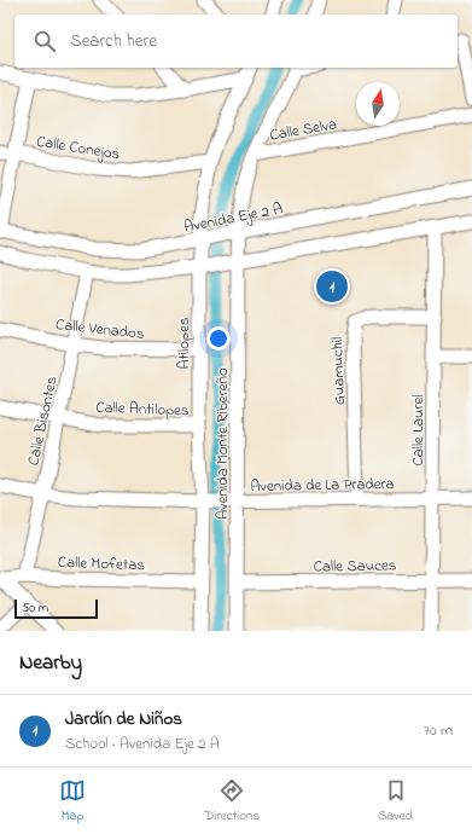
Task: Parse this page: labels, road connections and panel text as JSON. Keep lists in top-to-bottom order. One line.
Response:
{"streets":{"street":["Calle Selva","Calle Conejos","Avenida Eje 2 A","Calle Venados","Atilopes","Guamuchil","Calle Antilopes","Calle Bisontes","Calle Laurel","Avenida Monte Ribereño","Avenida de La Pradera","Calle Mofetas","Calle Sauces"]},"crossings":[["Calle Selva","Avenida Monte Ribereño"],["Calle Conejos","Atilopes"],["Avenida Eje 2 A","Atilopes"],["Avenida Eje 2 A","Avenida Monte Ribereño"],["Calle Venados","Atilopes"],["Calle Venados","Calle Bisontes"],["Atilopes","Calle Antilopes"],["Atilopes","Avenida de La Pradera"],["Atilopes","Calle Mofetas"],["Guamuchil","Calle Laurel"],["Guamuchil","Avenida de La Pradera"],["Calle Antilopes","Calle Bisontes"],["Calle Bisontes","Avenida de La Pradera"],["Calle Bisontes","Calle Mofetas"],["Calle Laurel","Avenida de La Pradera"],["Calle Laurel","Calle Sauces"],["Avenida Monte Ribereño","Avenida de La Pradera"],["Avenida Monte Ribereño","Calle Sauces"]],"scale_bar":"50 m","north":"top","page":{"search":"Search here","pins":"1","scale":"50 m","heading":"Nearby","list":[{"mark":"1","name":"Jardín de Niños","note":"School · Avenida Eje 2 A","value":"70 m"}],"nav":["Map","Directions","Saved"]}}
